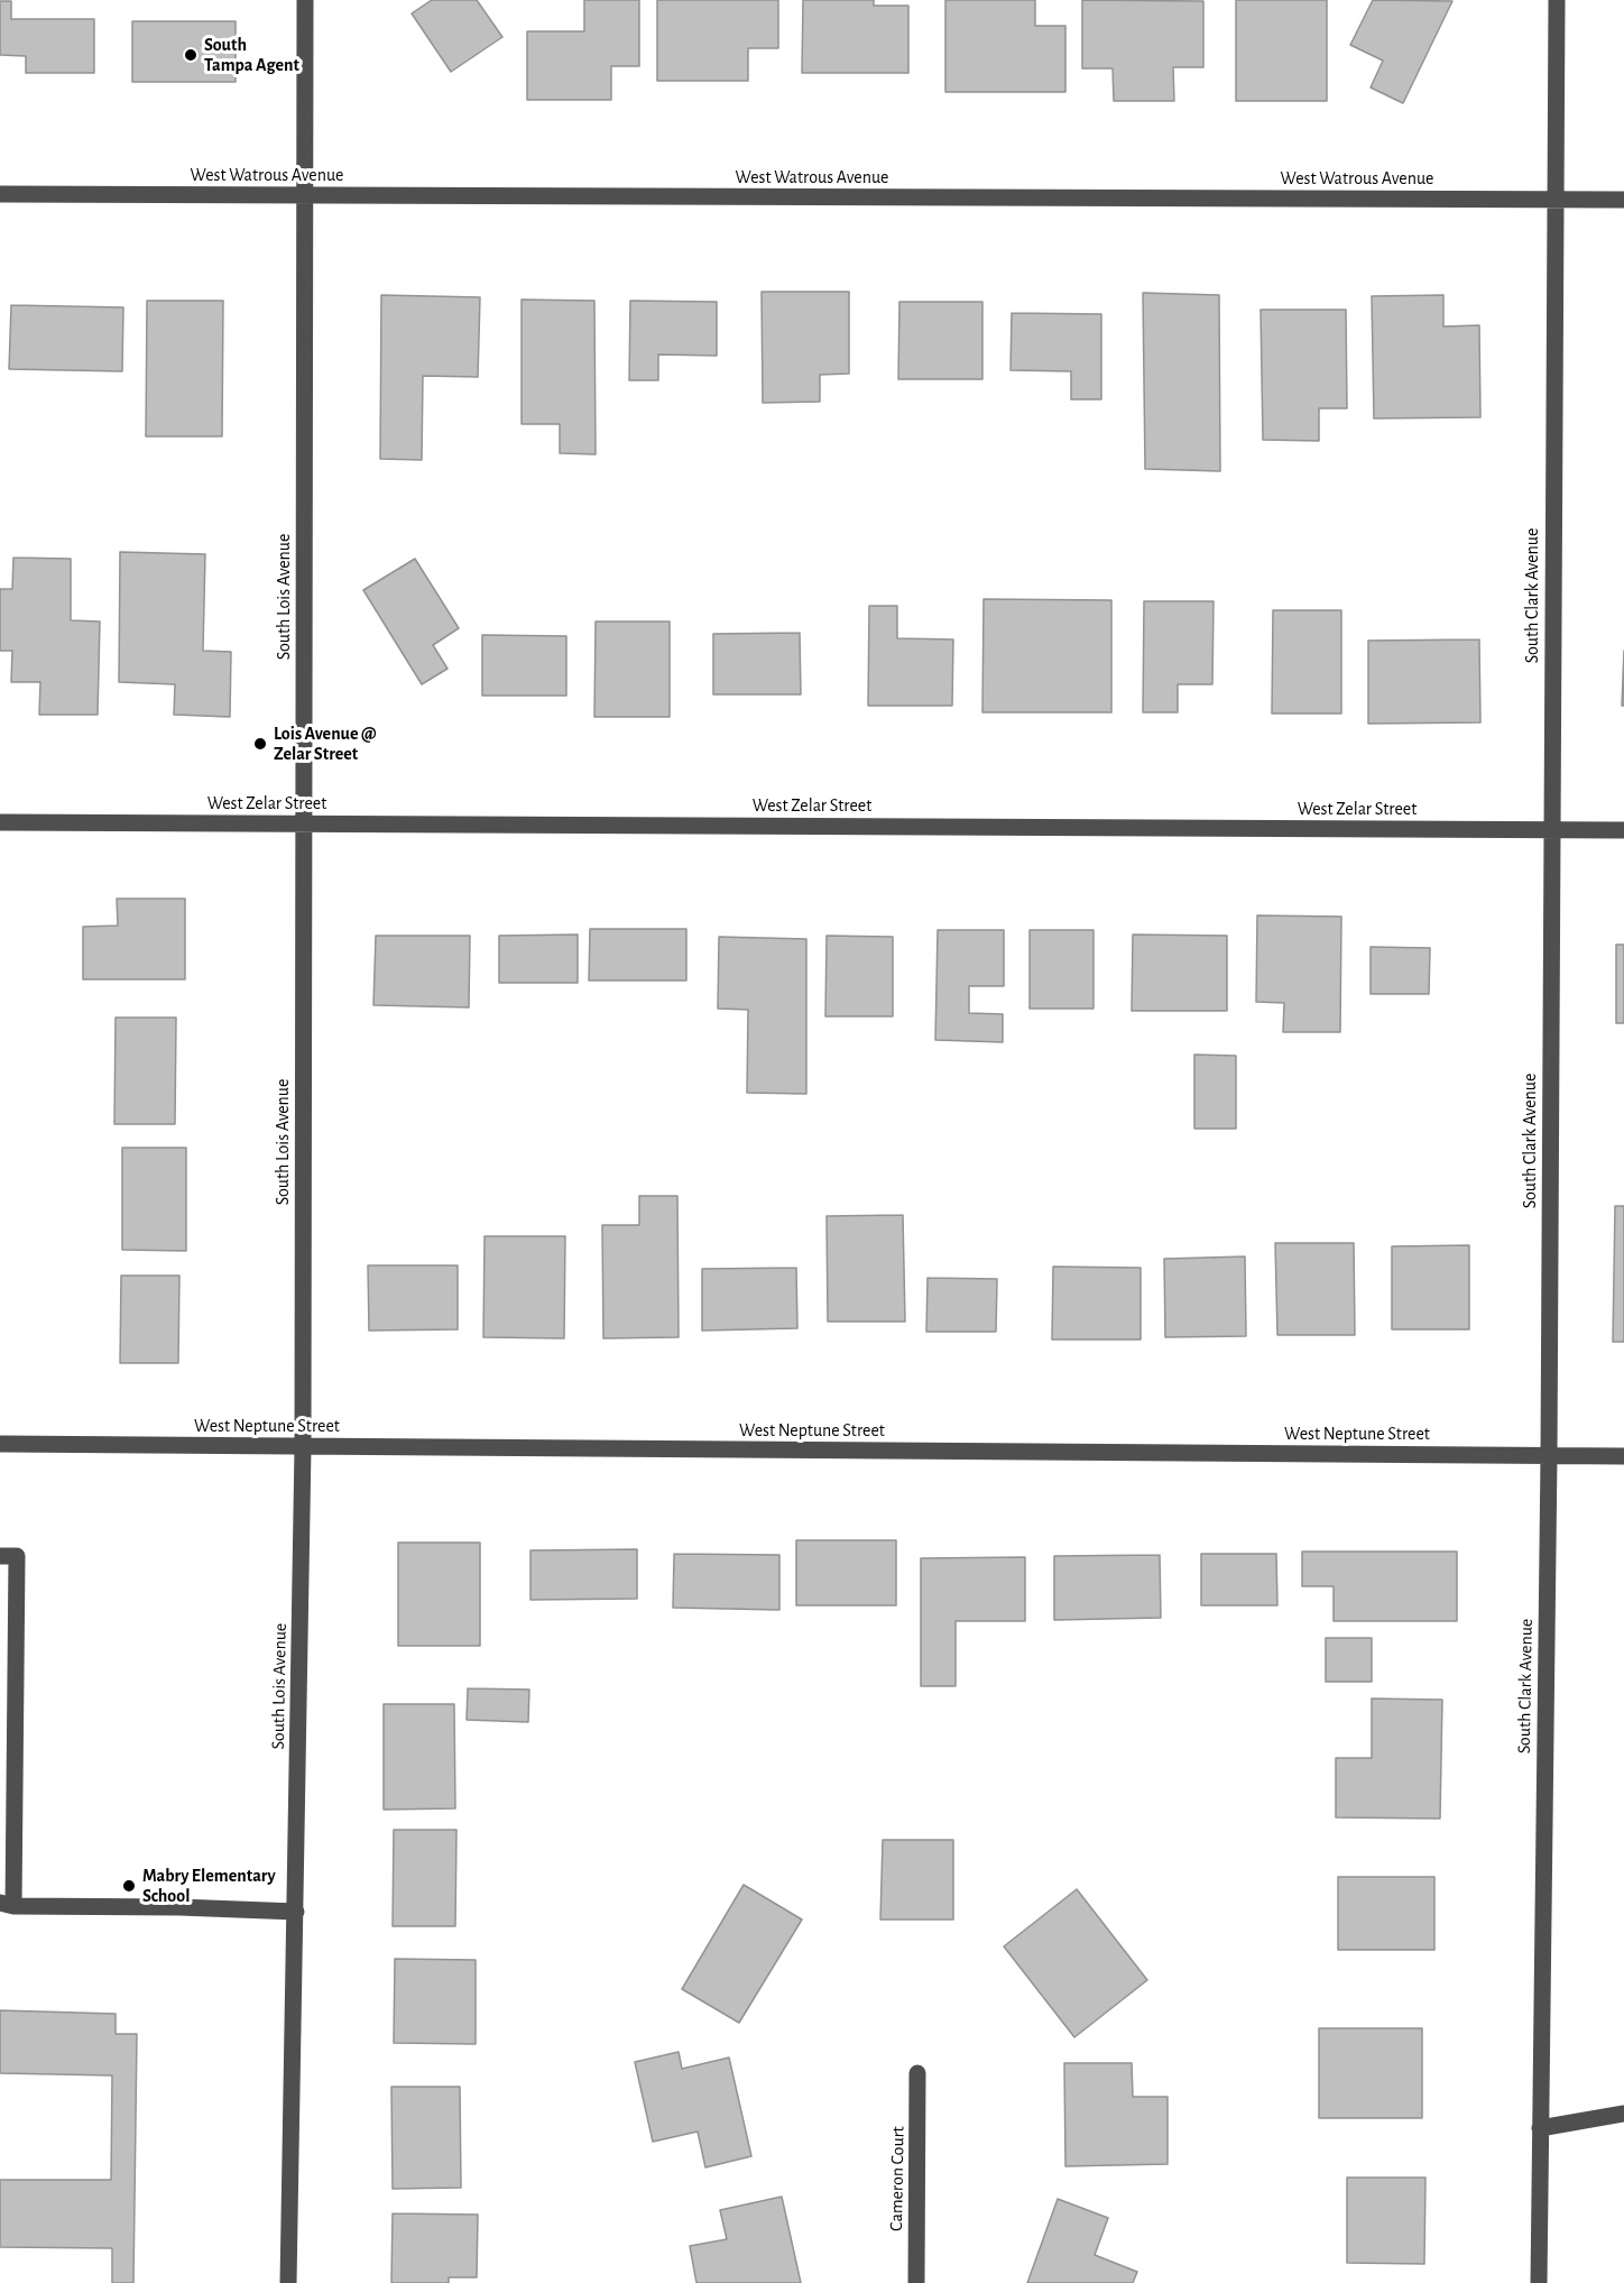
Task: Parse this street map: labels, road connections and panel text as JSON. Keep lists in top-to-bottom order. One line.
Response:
{"streets":{"street":["West Watrous Avenue","South Clark Avenue","South Lois Avenue","West Zelar Street","West Neptune Street","Cameron Court"]},"crossings":[["West Watrous Avenue","South Clark Avenue"],["West Watrous Avenue","South Lois Avenue"],["South Clark Avenue","West Zelar Street"],["South Clark Avenue","West Neptune Street"],["South Lois Avenue","West Zelar Street"],["South Lois Avenue","West Neptune Street"]],"places":["South Tampa Agent","Lois Avenue @ Zelar Street","Mabry Elementary School"]}
